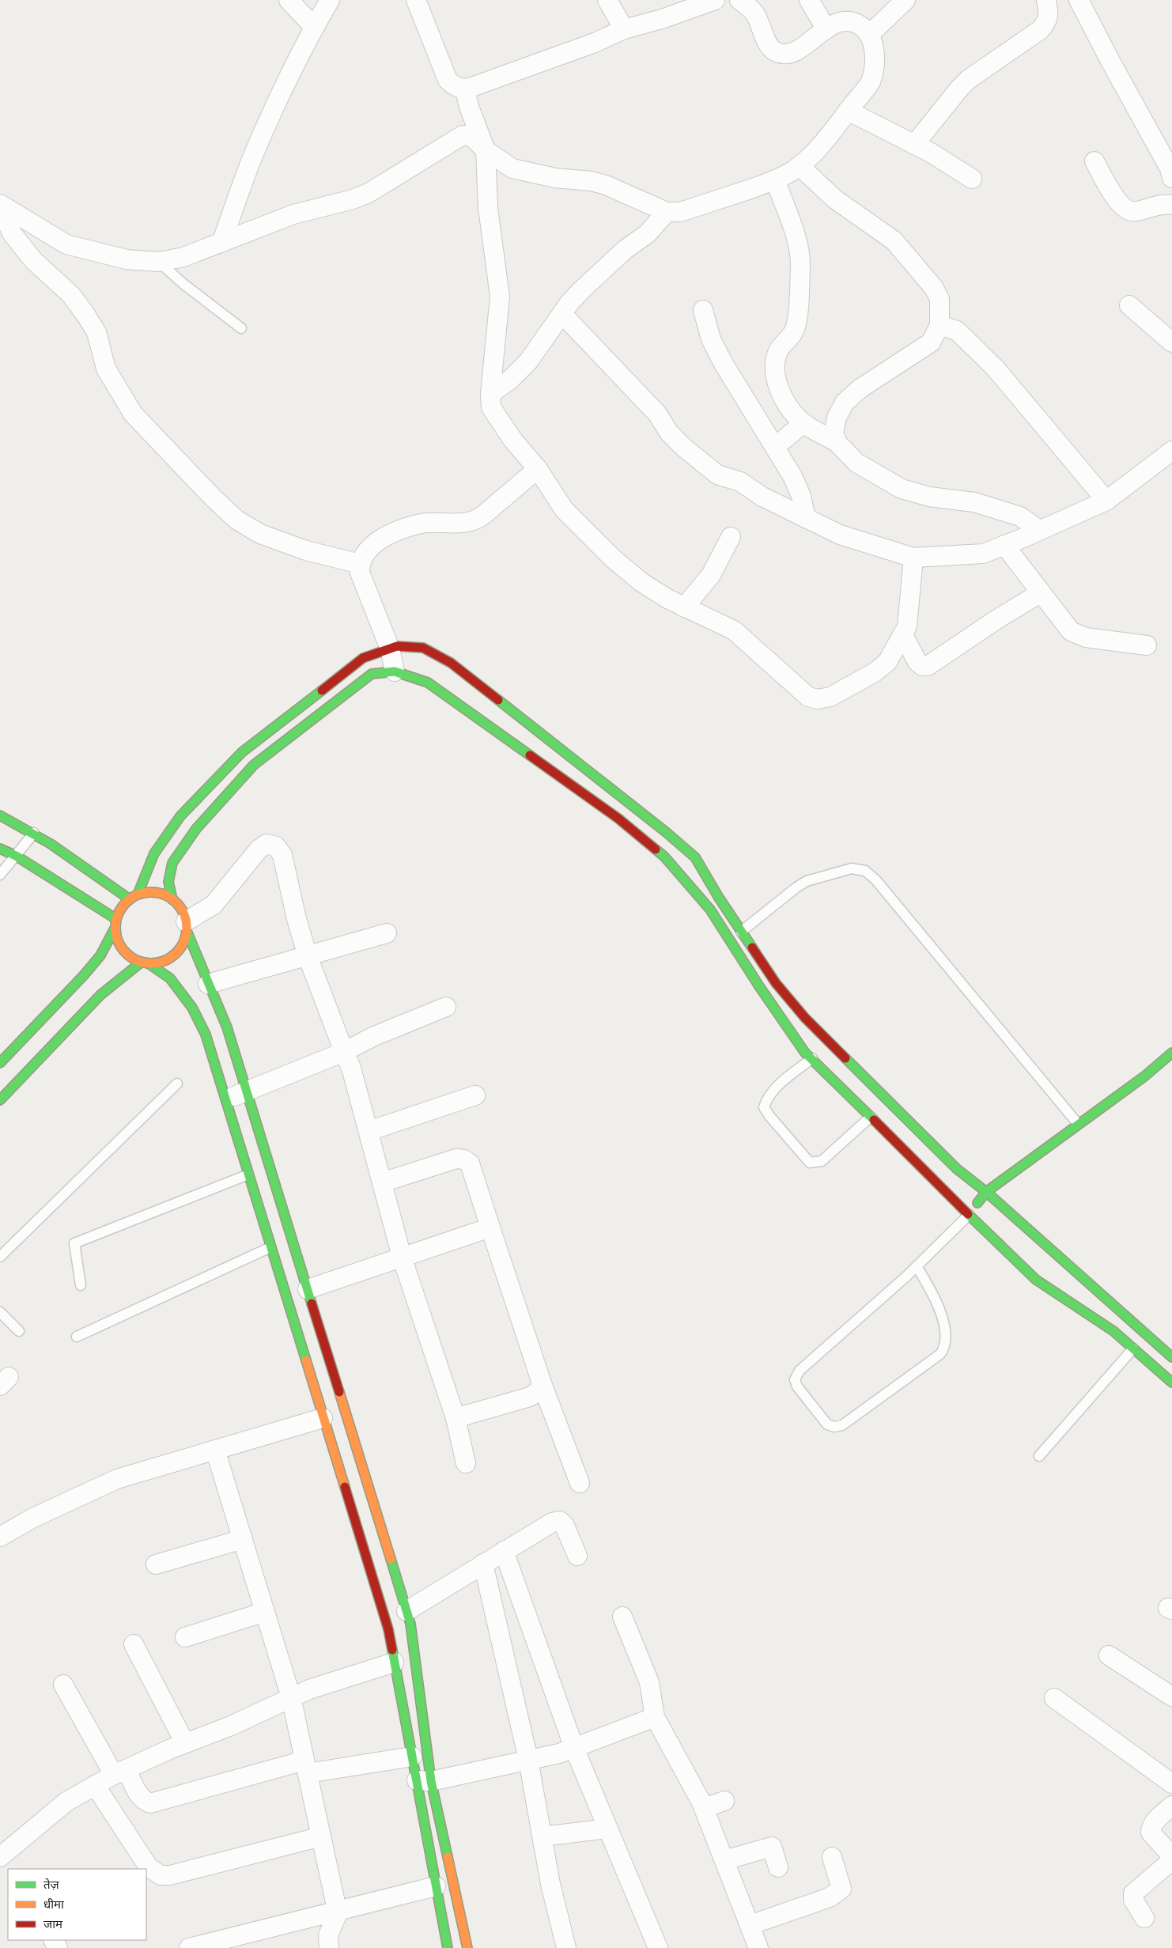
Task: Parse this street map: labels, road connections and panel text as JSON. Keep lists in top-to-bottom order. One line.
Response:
{"legend":["तेज़","धीमा","जाम"]}
